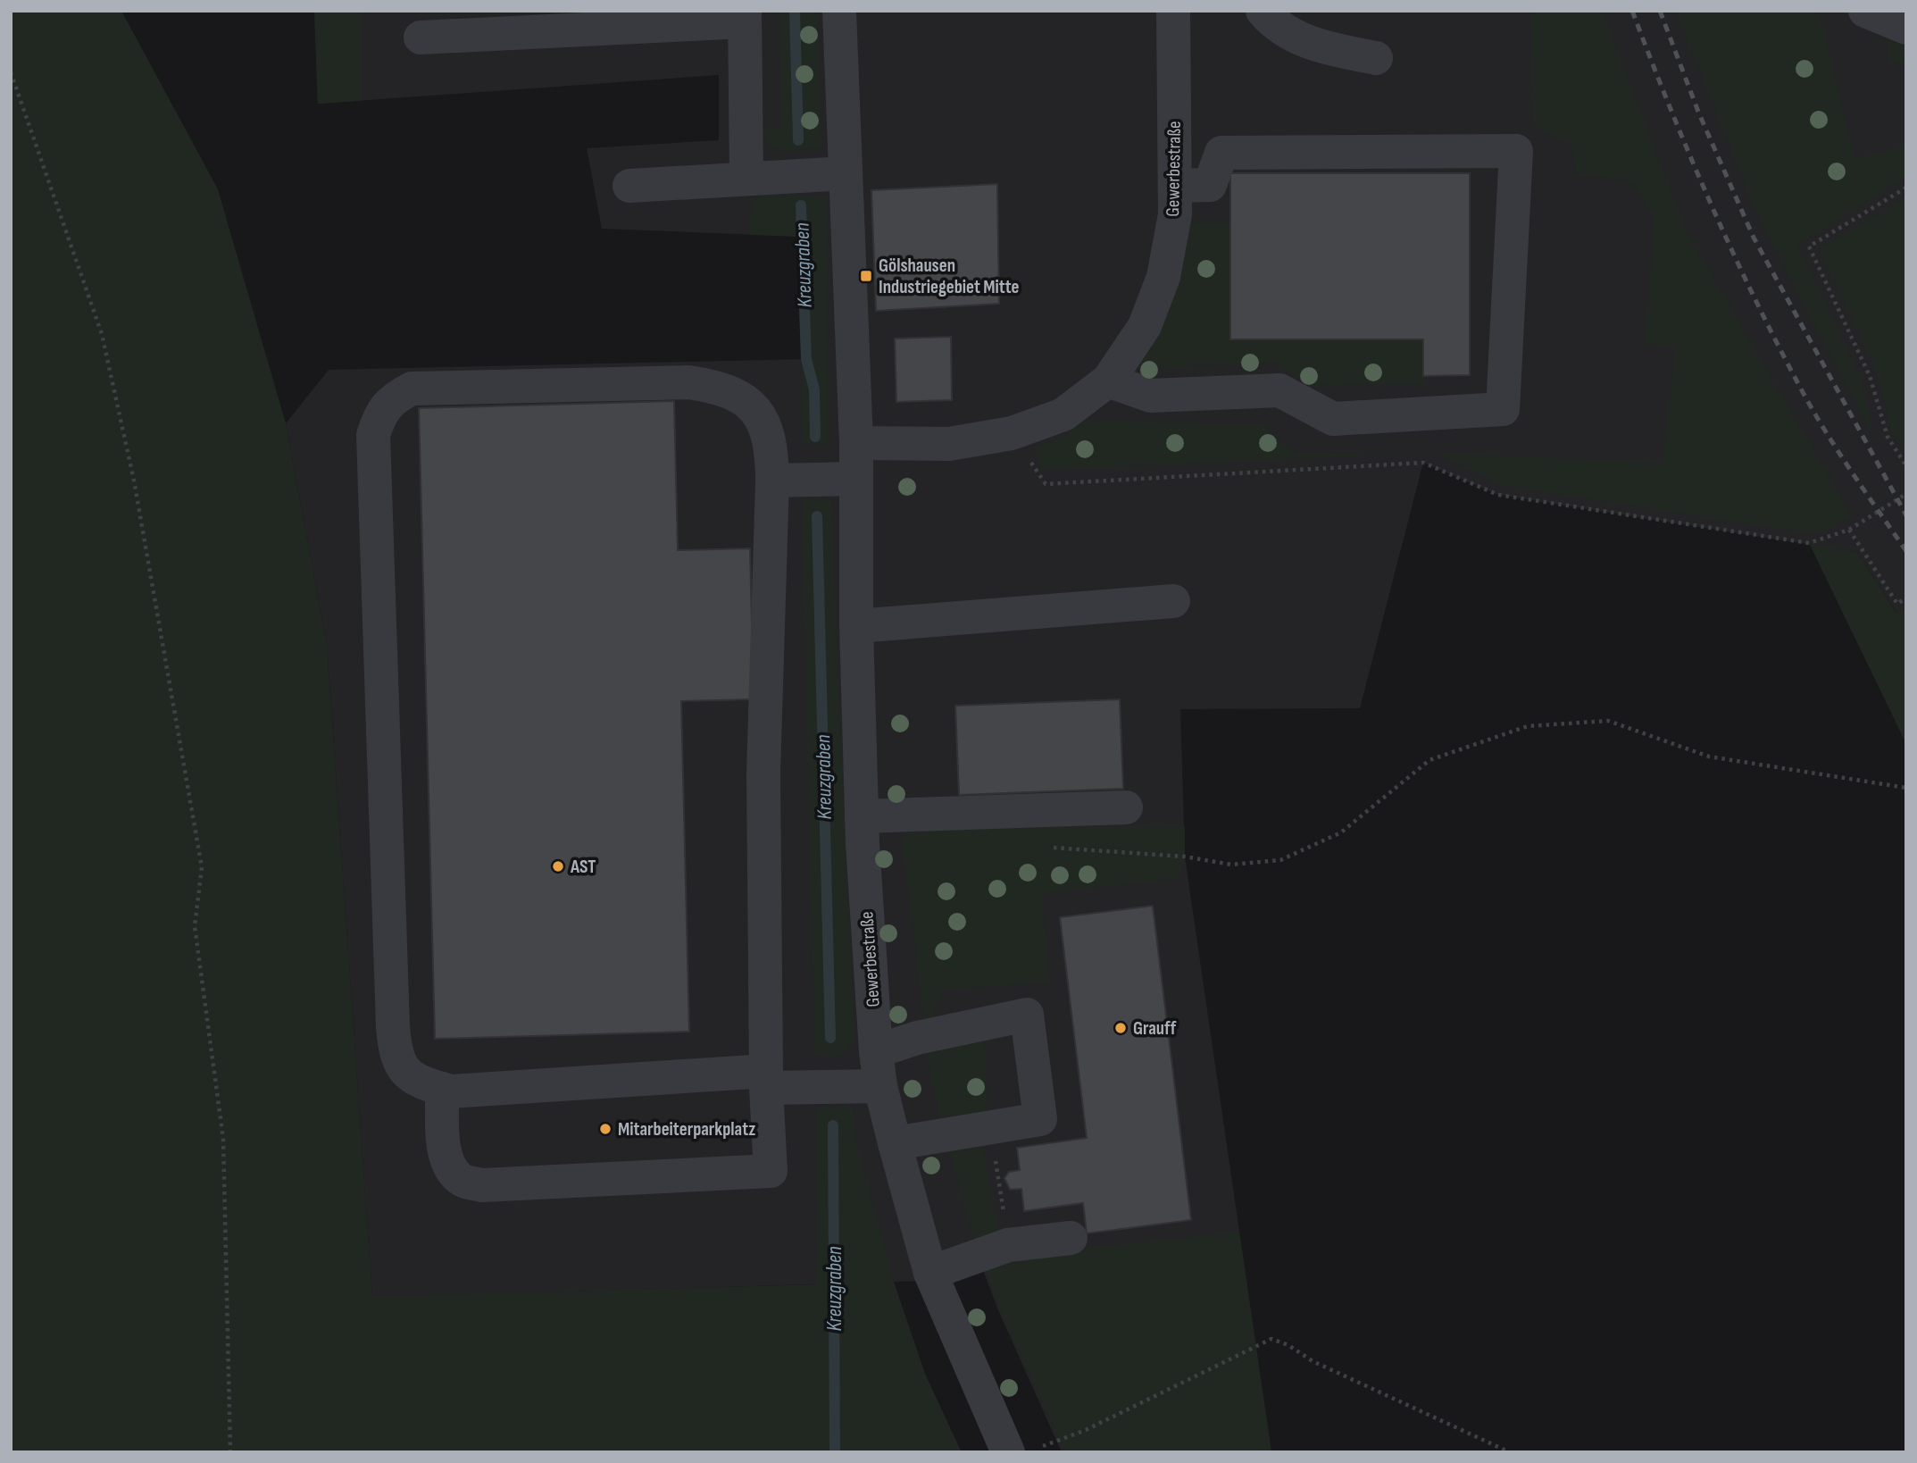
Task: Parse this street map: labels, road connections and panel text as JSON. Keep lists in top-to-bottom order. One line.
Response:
{"streets":{"street":["Gewerbestraße"]},"water":["Kreuzgraben"],"places":{"transit":["Gölshausen Industriegebiet Mitte"],"other":["AST","Grauff","Mitarbeiterparkplatz"]}}
